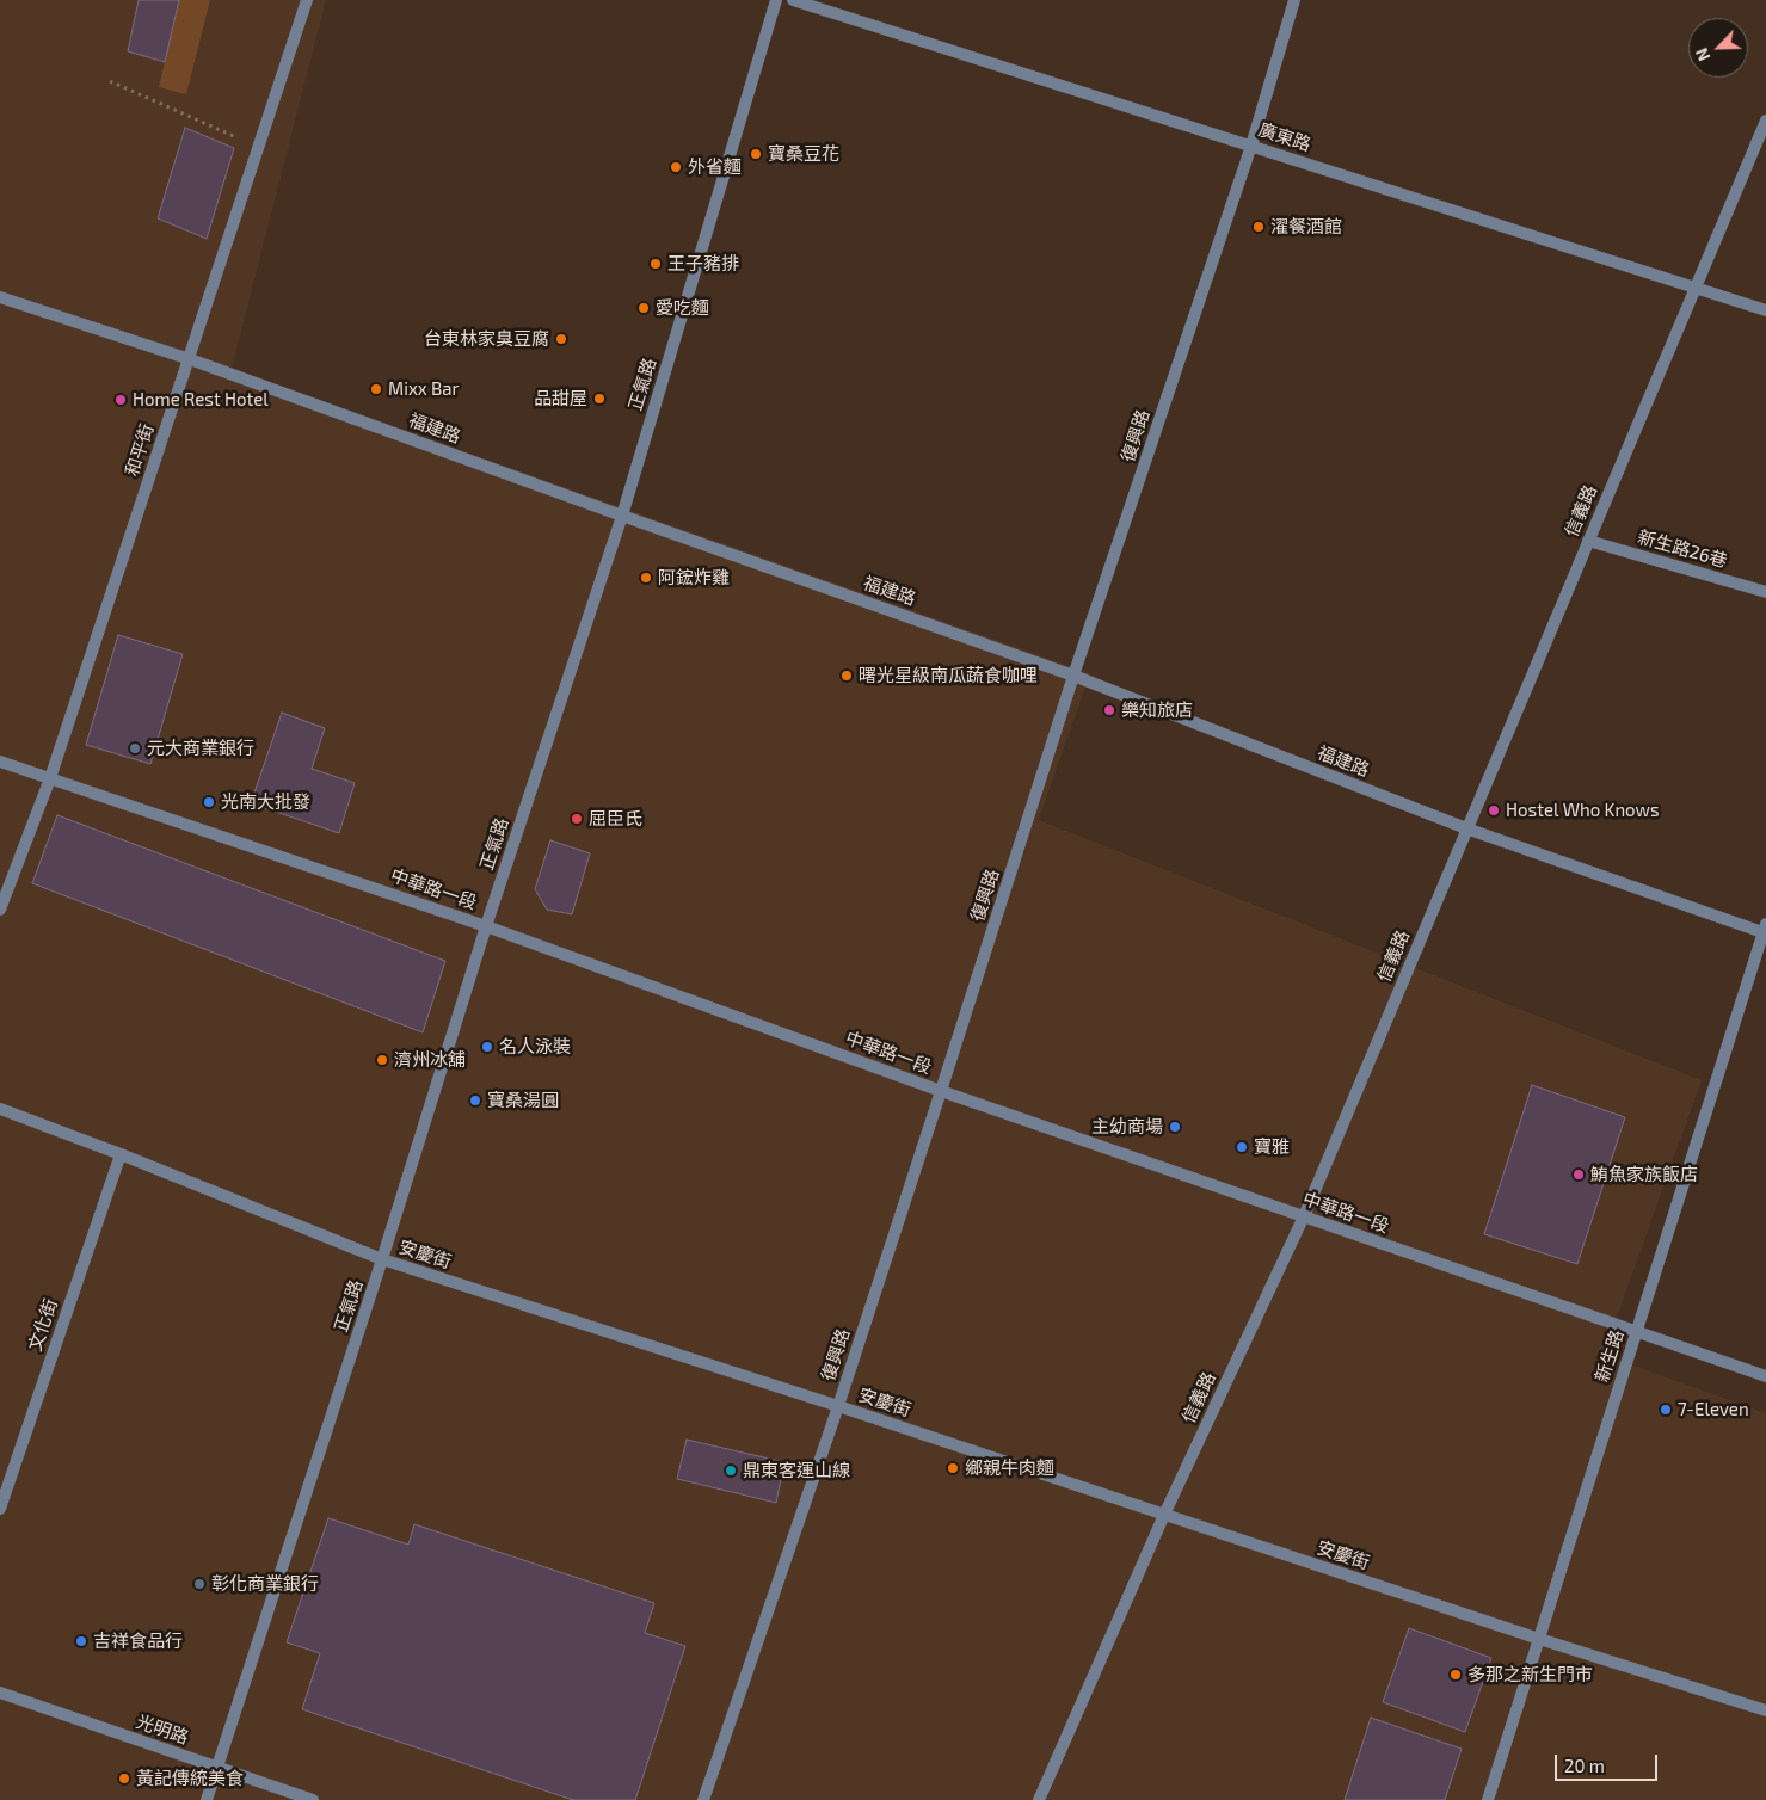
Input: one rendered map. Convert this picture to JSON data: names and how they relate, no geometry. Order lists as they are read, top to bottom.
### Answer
{
  "streets": {
    "street": [
      "廣東路",
      "正氣路",
      "福建路",
      "復興路",
      "和平街",
      "信義路",
      "新生路26巷",
      "中華路一段",
      "安慶街",
      "文化街",
      "新生路",
      "光明路"
    ]
  },
  "crossings": [
    ["廣東路", "復興路"],
    ["廣東路", "信義路"],
    ["正氣路", "福建路"],
    ["正氣路", "中華路一段"],
    ["正氣路", "安慶街"],
    ["正氣路", "光明路"],
    ["福建路", "復興路"],
    ["福建路", "和平街"],
    ["福建路", "信義路"],
    ["福建路", "新生路"],
    ["復興路", "中華路一段"],
    ["復興路", "安慶街"],
    ["和平街", "中華路一段"],
    ["信義路", "新生路26巷"],
    ["信義路", "中華路一段"],
    ["信義路", "安慶街"],
    ["中華路一段", "新生路"],
    ["安慶街", "文化街"],
    ["安慶街", "新生路"]
  ],
  "places": [
    "寶桑豆花",
    "外省麵",
    "濯餐酒館",
    "王子豬排",
    "愛吃麵",
    "台東林家臭豆腐",
    "Mixx Bar",
    "品甜屋",
    "Home Rest Hotel",
    "阿鋐炸雞",
    "曙光星級南瓜蔬食咖哩",
    "樂知旅店",
    "元大商業銀行",
    "光南大批發",
    "Hostel Who Knows",
    "屈臣氏",
    "名人泳裝",
    "濟州冰舖",
    "寶桑湯圓",
    "主幼商場",
    "寶雅",
    "鮪魚家族飯店",
    "7-Eleven",
    "鄉親牛肉麵",
    "鼎東客運山線",
    "彰化商業銀行",
    "吉祥食品行",
    "多那之新生門市",
    "黃記傳統美食"
  ],
  "scale_bar": "20 m",
  "north": "bottom left"
}
